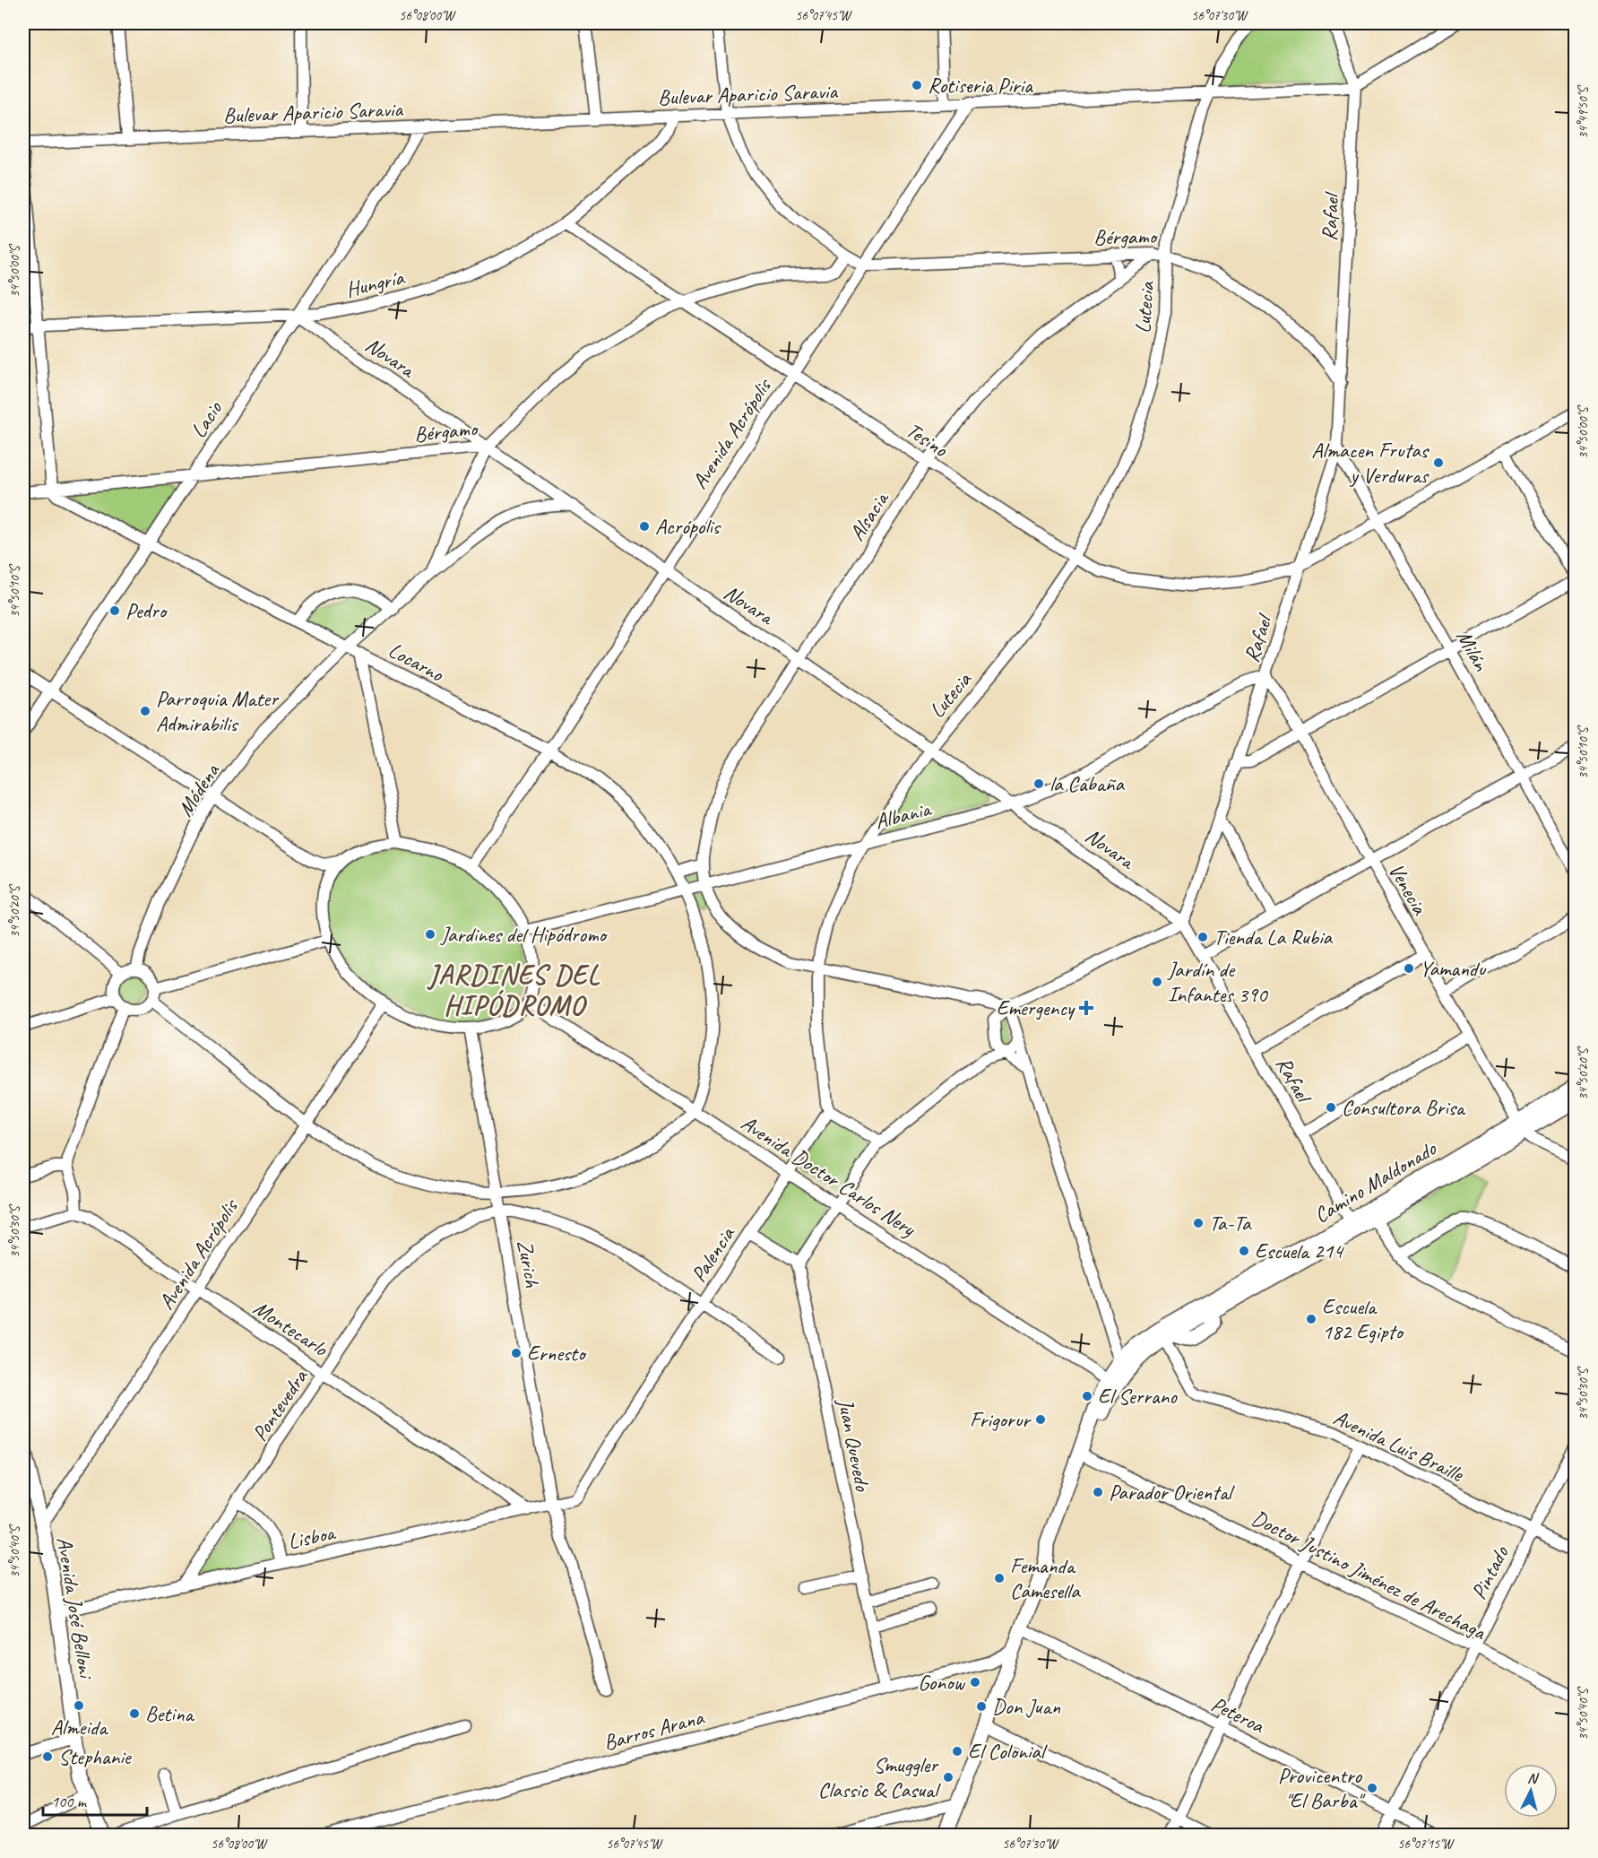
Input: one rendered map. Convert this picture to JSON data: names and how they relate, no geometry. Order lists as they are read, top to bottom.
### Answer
{
  "streets": {
    "main road": ["Camino Maldonado", "Avenida José Belloni"],
    "street": [
      "Bulevar Aparicio Saravia",
      "Rafael",
      "Bérgamo",
      "Hungría",
      "Lutecia",
      "Novara",
      "Lacio",
      "Avenida Acrópolis",
      "Tesino",
      "Alsacia",
      "Milán",
      "Locarno",
      "Módena",
      "Albania",
      "Venecia",
      "Avenida Doctor Carlos Nery",
      "Palencia",
      "Zurich",
      "Montecarlo",
      "Pontevedra",
      "Juan Quevedo",
      "Avenida Luis Braille",
      "Lisboa",
      "Pintado",
      "Doctor Justino Jiménez de Arechaga",
      "Peteroa",
      "Barros Arana"
    ]
  },
  "crossings": [
    ["Bulevar Aparicio Saravia", "Rafael"],
    ["Bulevar Aparicio Saravia", "Hungría"],
    ["Bulevar Aparicio Saravia", "Lacio"],
    ["Bulevar Aparicio Saravia", "Avenida Acrópolis"],
    ["Rafael", "Bérgamo"],
    ["Rafael", "Novara"],
    ["Rafael", "Tesino"],
    ["Rafael", "Milán"],
    ["Rafael", "Albania"],
    ["Rafael", "Venecia"],
    ["Rafael", "Camino Maldonado"],
    ["Bérgamo", "Lutecia"],
    ["Bérgamo", "Novara"],
    ["Bérgamo", "Lacio"],
    ["Bérgamo", "Avenida Acrópolis"],
    ["Bérgamo", "Tesino"],
    ["Bérgamo", "Alsacia"],
    ["Bérgamo", "Locarno"],
    ["Bérgamo", "Módena"],
    ["Hungría", "Novara"],
    ["Hungría", "Lacio"],
    ["Hungría", "Tesino"],
    ["Lutecia", "Novara"],
    ["Lutecia", "Tesino"],
    ["Lutecia", "Alsacia"],
    ["Lutecia", "Albania"],
    ["Lutecia", "Palencia"],
    ["Novara", "Lacio"],
    ["Novara", "Avenida Acrópolis"],
    ["Novara", "Alsacia"],
    ["Novara", "Módena"],
    ["Novara", "Albania"],
    ["Lacio", "Locarno"],
    ["Avenida Acrópolis", "Tesino"],
    ["Avenida Acrópolis", "Locarno"],
    ["Avenida Acrópolis", "Montecarlo"],
    ["Avenida Acrópolis", "Avenida José Belloni"],
    ["Tesino", "Alsacia"],
    ["Tesino", "Milán"],
    ["Alsacia", "Albania"],
    ["Locarno", "Módena"],
    ["Locarno", "Albania"],
    ["Albania", "Venecia"],
    ["Venecia", "Camino Maldonado"],
    ["Avenida Doctor Carlos Nery", "Camino Maldonado"],
    ["Avenida Doctor Carlos Nery", "Palencia"],
    ["Camino Maldonado", "Avenida Luis Braille"],
    ["Camino Maldonado", "Doctor Justino Jiménez de Arechaga"],
    ["Camino Maldonado", "Peteroa"],
    ["Camino Maldonado", "Barros Arana"],
    ["Palencia", "Lisboa"],
    ["Zurich", "Pontevedra"],
    ["Zurich", "Lisboa"],
    ["Montecarlo", "Pontevedra"],
    ["Montecarlo", "Lisboa"],
    ["Pontevedra", "Lisboa"],
    ["Juan Quevedo", "Barros Arana"],
    ["Avenida Luis Braille", "Pintado"],
    ["Lisboa", "Avenida José Belloni"],
    ["Pintado", "Doctor Justino Jiménez de Arechaga"],
    ["Pintado", "Peteroa"]
  ],
  "districts": ["JARDINES DEL HIPÓDROMO"],
  "places": {
    "other": [
      "Rotiseria Piria",
      "Almacen Frutas y Verduras",
      "Acrópolis",
      "Pedro",
      "Parroquia Mater Admirabilis",
      "la Cabaña",
      "Jardines del Hipódromo",
      "Tienda La Rubia",
      "Yamandu",
      "Jardín de Infantes 390",
      "Consultora Brisa",
      "Ta-Ta",
      "Escuela 214",
      "Escuela 182 Egipto",
      "Ernesto",
      "El Serrano",
      "Frigorur",
      "Parador Oriental",
      "Femanda Camesella",
      "Gonow",
      "Almeida",
      "Don Juan",
      "Betina",
      "El Colonial",
      "Stephanie",
      "Smuggler Classic & Casual",
      "Provicentro \"El Barba\""
    ],
    "health": ["Emergency"]
  },
  "scale_bar": "100 m",
  "north": "top",
  "coordinates": [
    "56°08'00\"W",
    "56°07'45\"W",
    "56°07'30\"W",
    "34°49'50\"S",
    "34°50'00\"S",
    "34°50'10\"S",
    "34°50'20\"S",
    "34°50'30\"S",
    "34°50'40\"S",
    "56°07'15\"W"
  ]
}
